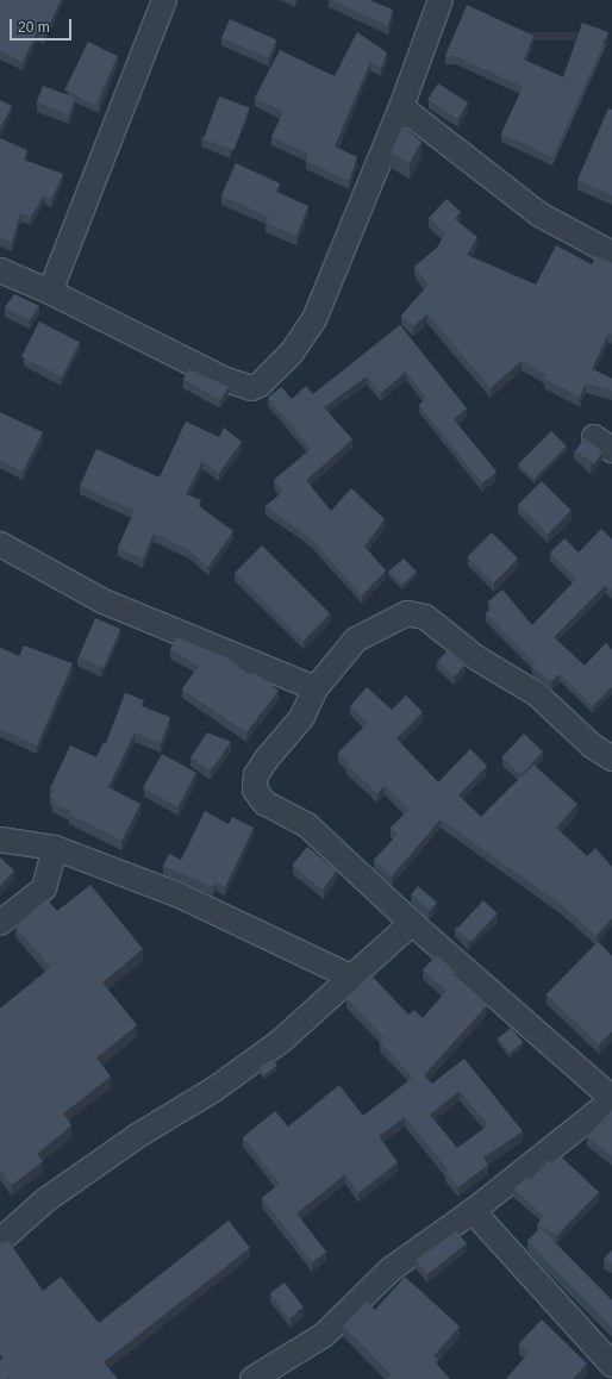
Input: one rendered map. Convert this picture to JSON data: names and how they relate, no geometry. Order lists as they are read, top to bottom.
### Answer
{
  "scale_bar": "20 m"
}
